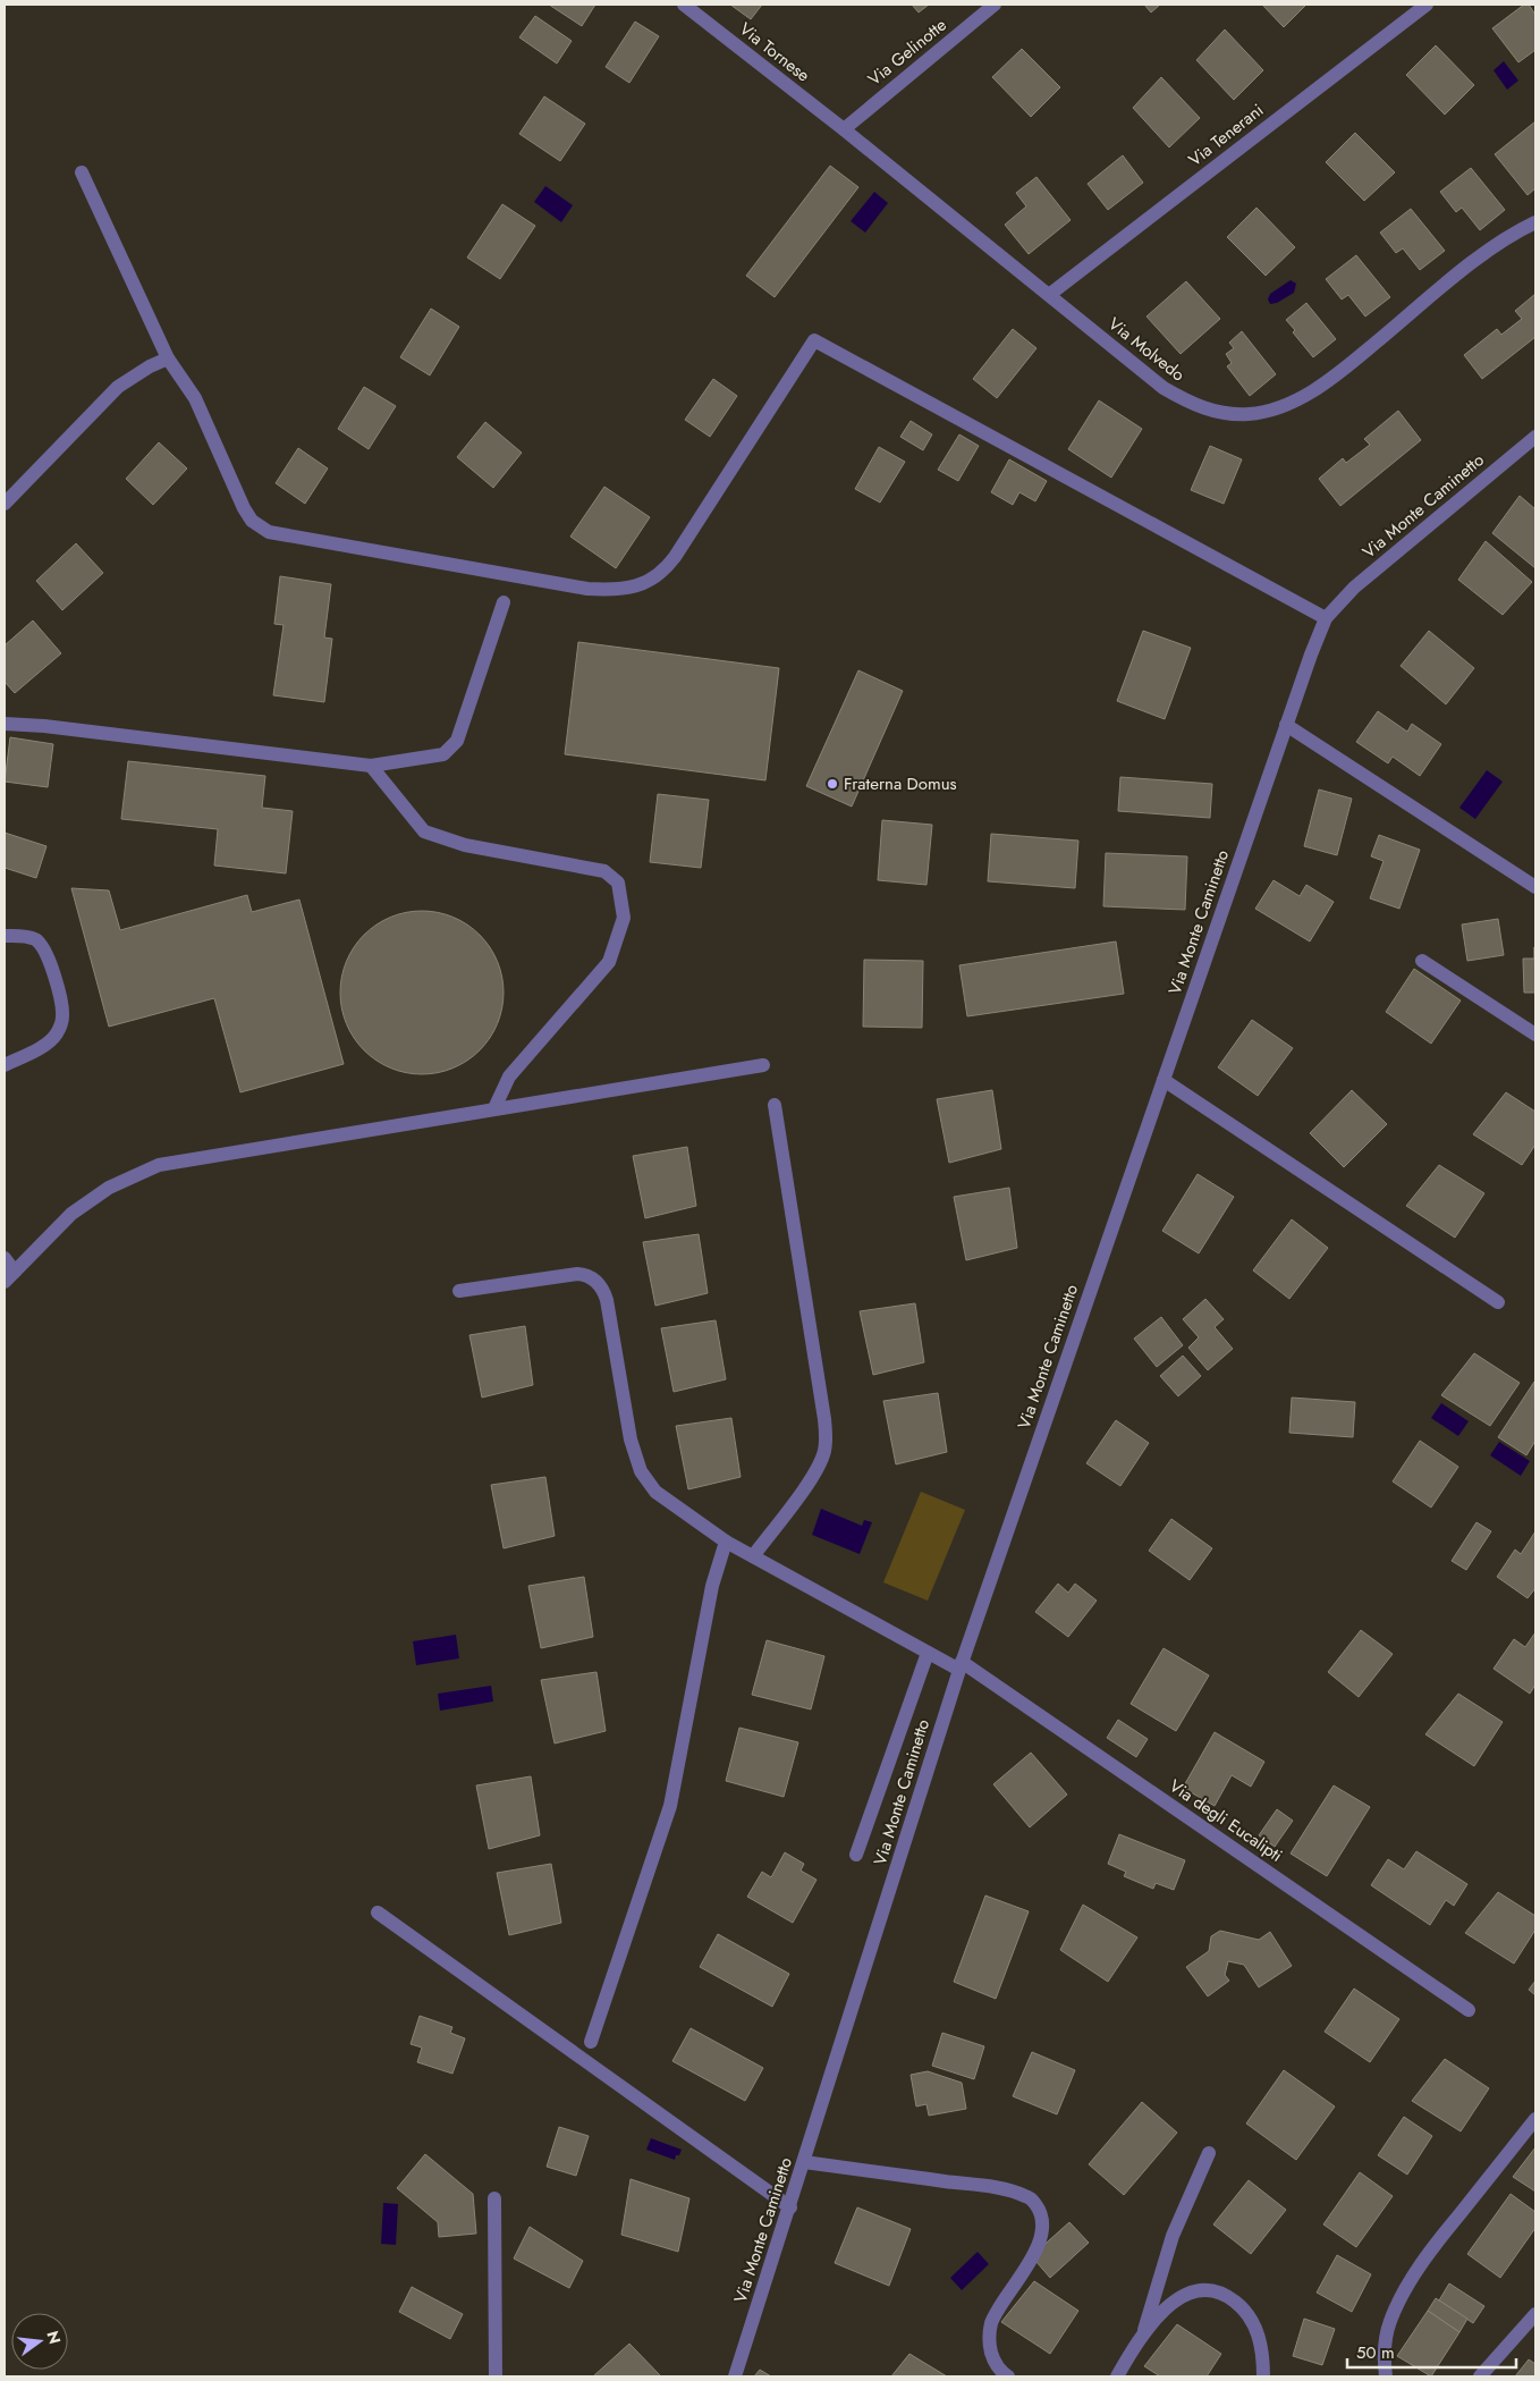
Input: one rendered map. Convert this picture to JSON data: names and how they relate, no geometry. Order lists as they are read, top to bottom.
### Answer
{
  "streets": {
    "street": [
      "Via Tornese",
      "Via Gelinotte",
      "Via Tenerani",
      "Via Molvedo",
      "Via Monte Caminetto",
      "Via degli Eucalipti"
    ]
  },
  "crossings": [
    ["Via Tornese", "Via Gelinotte"],
    ["Via Tornese", "Via Molvedo"],
    ["Via Gelinotte", "Via Molvedo"],
    ["Via Tenerani", "Via Molvedo"],
    ["Via Monte Caminetto", "Via degli Eucalipti"]
  ],
  "places": ["Fraterna Domus"],
  "scale_bar": "50 m",
  "north": "right"
}
